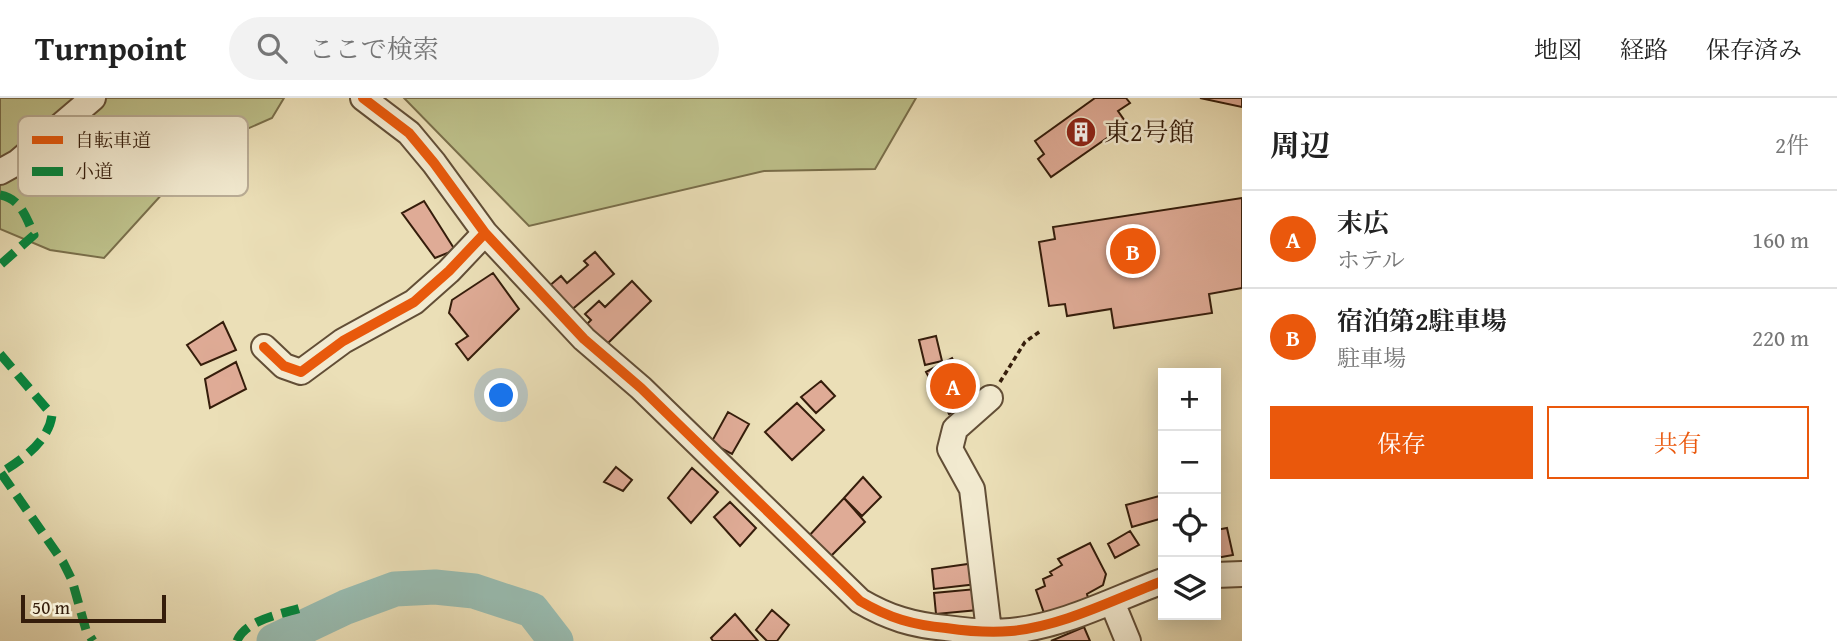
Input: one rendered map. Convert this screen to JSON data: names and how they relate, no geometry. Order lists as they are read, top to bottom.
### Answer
{
  "places": {
    "building": ["東2号館"]
  },
  "legend": ["自転車道", "小道"],
  "scale_bar": "50 m",
  "page": {
    "header": "Turnpoint",
    "search": "ここで検索",
    "nav": ["地図", "経路", "保存済み"],
    "heading": ["周辺", "2件"],
    "list": [
      {
        "mark": "A",
        "name": "末広",
        "note": "ホテル",
        "value": "160 m"
      },
      {
        "mark": "B",
        "name": "宿泊第2駐車場",
        "note": "駐車場",
        "value": "220 m"
      }
    ],
    "pins": ["B", "A"],
    "map_buttons": ["+", "−"],
    "buttons": ["保存", "共有"],
    "scale": "50 m"
  }
}
